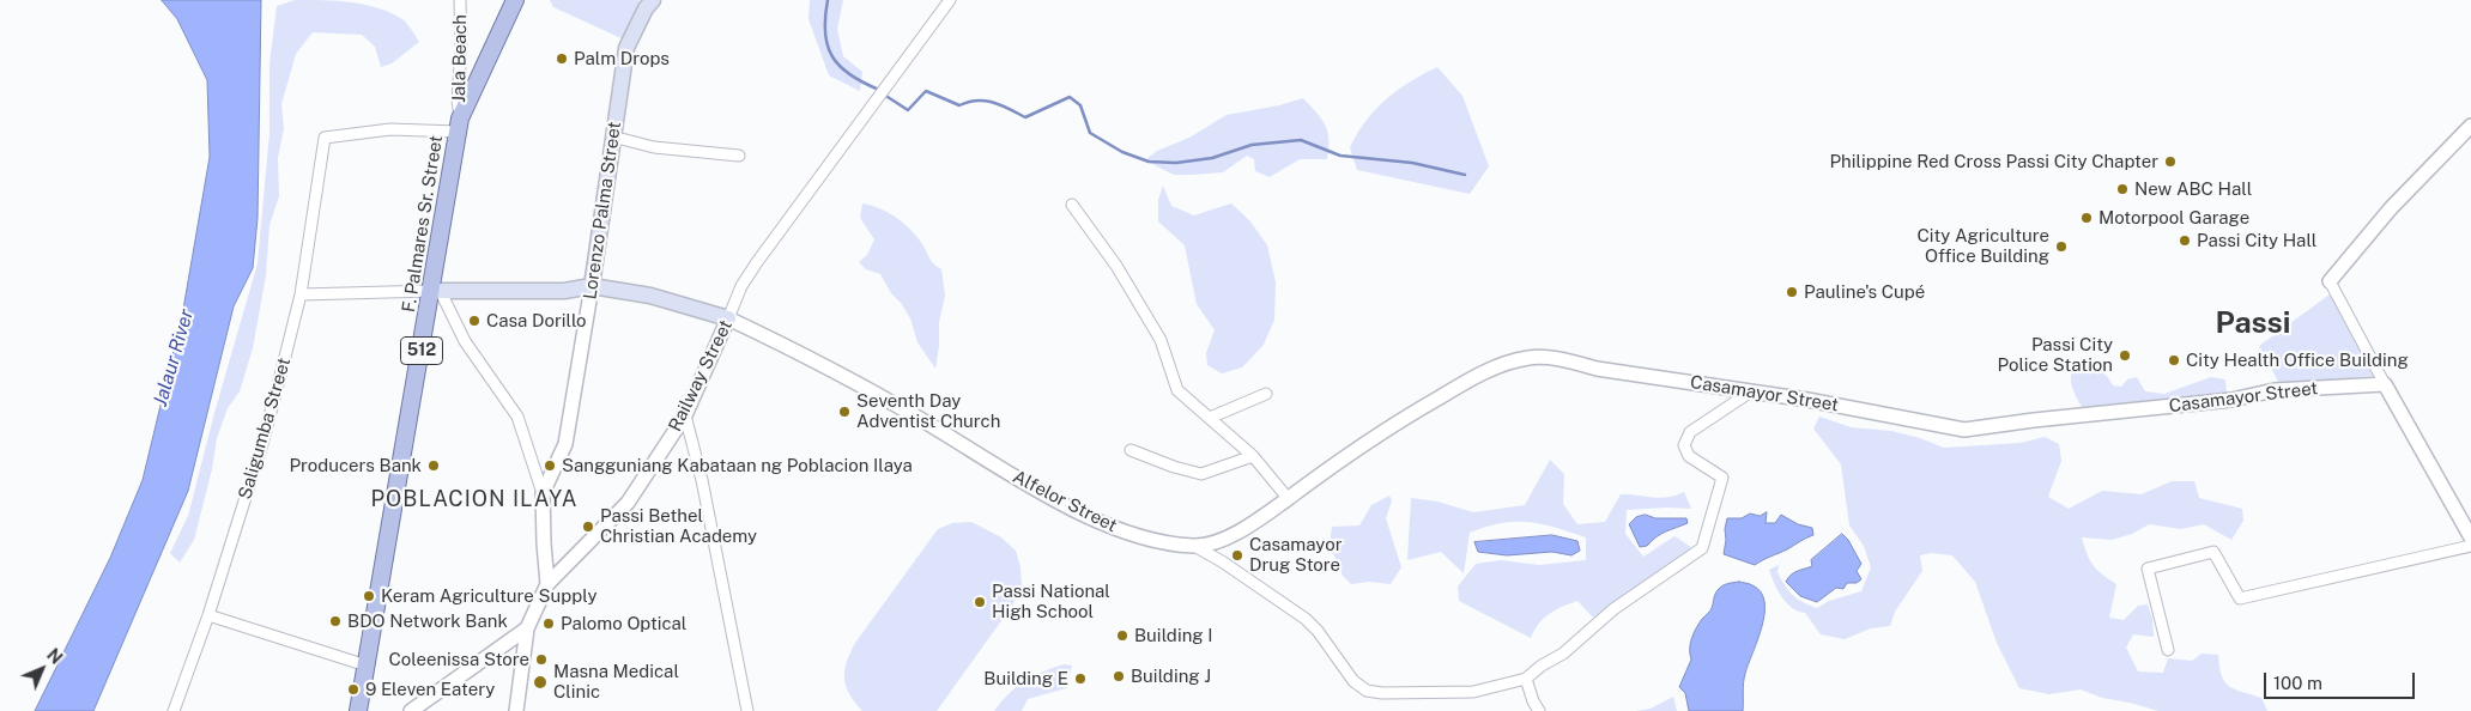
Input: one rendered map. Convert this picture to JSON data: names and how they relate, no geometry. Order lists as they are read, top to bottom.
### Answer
{
  "streets": {
    "main road": ["Lorenzo Palma Street", "F. Palmares Sr. Street", "512"],
    "street": [
      "Jala Beach",
      "Railway Street",
      "Casamayor Street",
      "Saligumba Street",
      "Alfelor Street"
    ]
  },
  "crossings": [
    ["Jala Beach", "F. Palmares Sr. Street"],
    ["Jala Beach", "Saligumba Street"],
    ["F. Palmares Sr. Street", "Saligumba Street"],
    ["Railway Street", "Alfelor Street"],
    ["Casamayor Street", "Alfelor Street"]
  ],
  "districts": ["Passi", "POBLACION ILAYA"],
  "water": ["Jalaur River"],
  "places": [
    "Palm Drops",
    "Philippine Red Cross Passi City Chapter",
    "New ABC Hall",
    "Motorpool Garage",
    "Passi City Hall",
    "City Agriculture Office Building",
    "Pauline's Cupé",
    "Casa Dorillo",
    "Passi City Police Station",
    "City Health Office Building",
    "Seventh Day Adventist Church",
    "Producers Bank",
    "Sangguniang Kabataan ng Poblacion Ilaya",
    "Passi Bethel Christian Academy",
    "Casamayor Drug Store",
    "Keram Agriculture Supply",
    "Passi National High School",
    "BDO Network Bank",
    "Palomo Optical",
    "Building I",
    "Coleenissa Store",
    "Building J",
    "Building E",
    "Masna Medical Clinic",
    "9 Eleven Eatery"
  ],
  "scale_bar": "100 m",
  "north": "top right"
}
